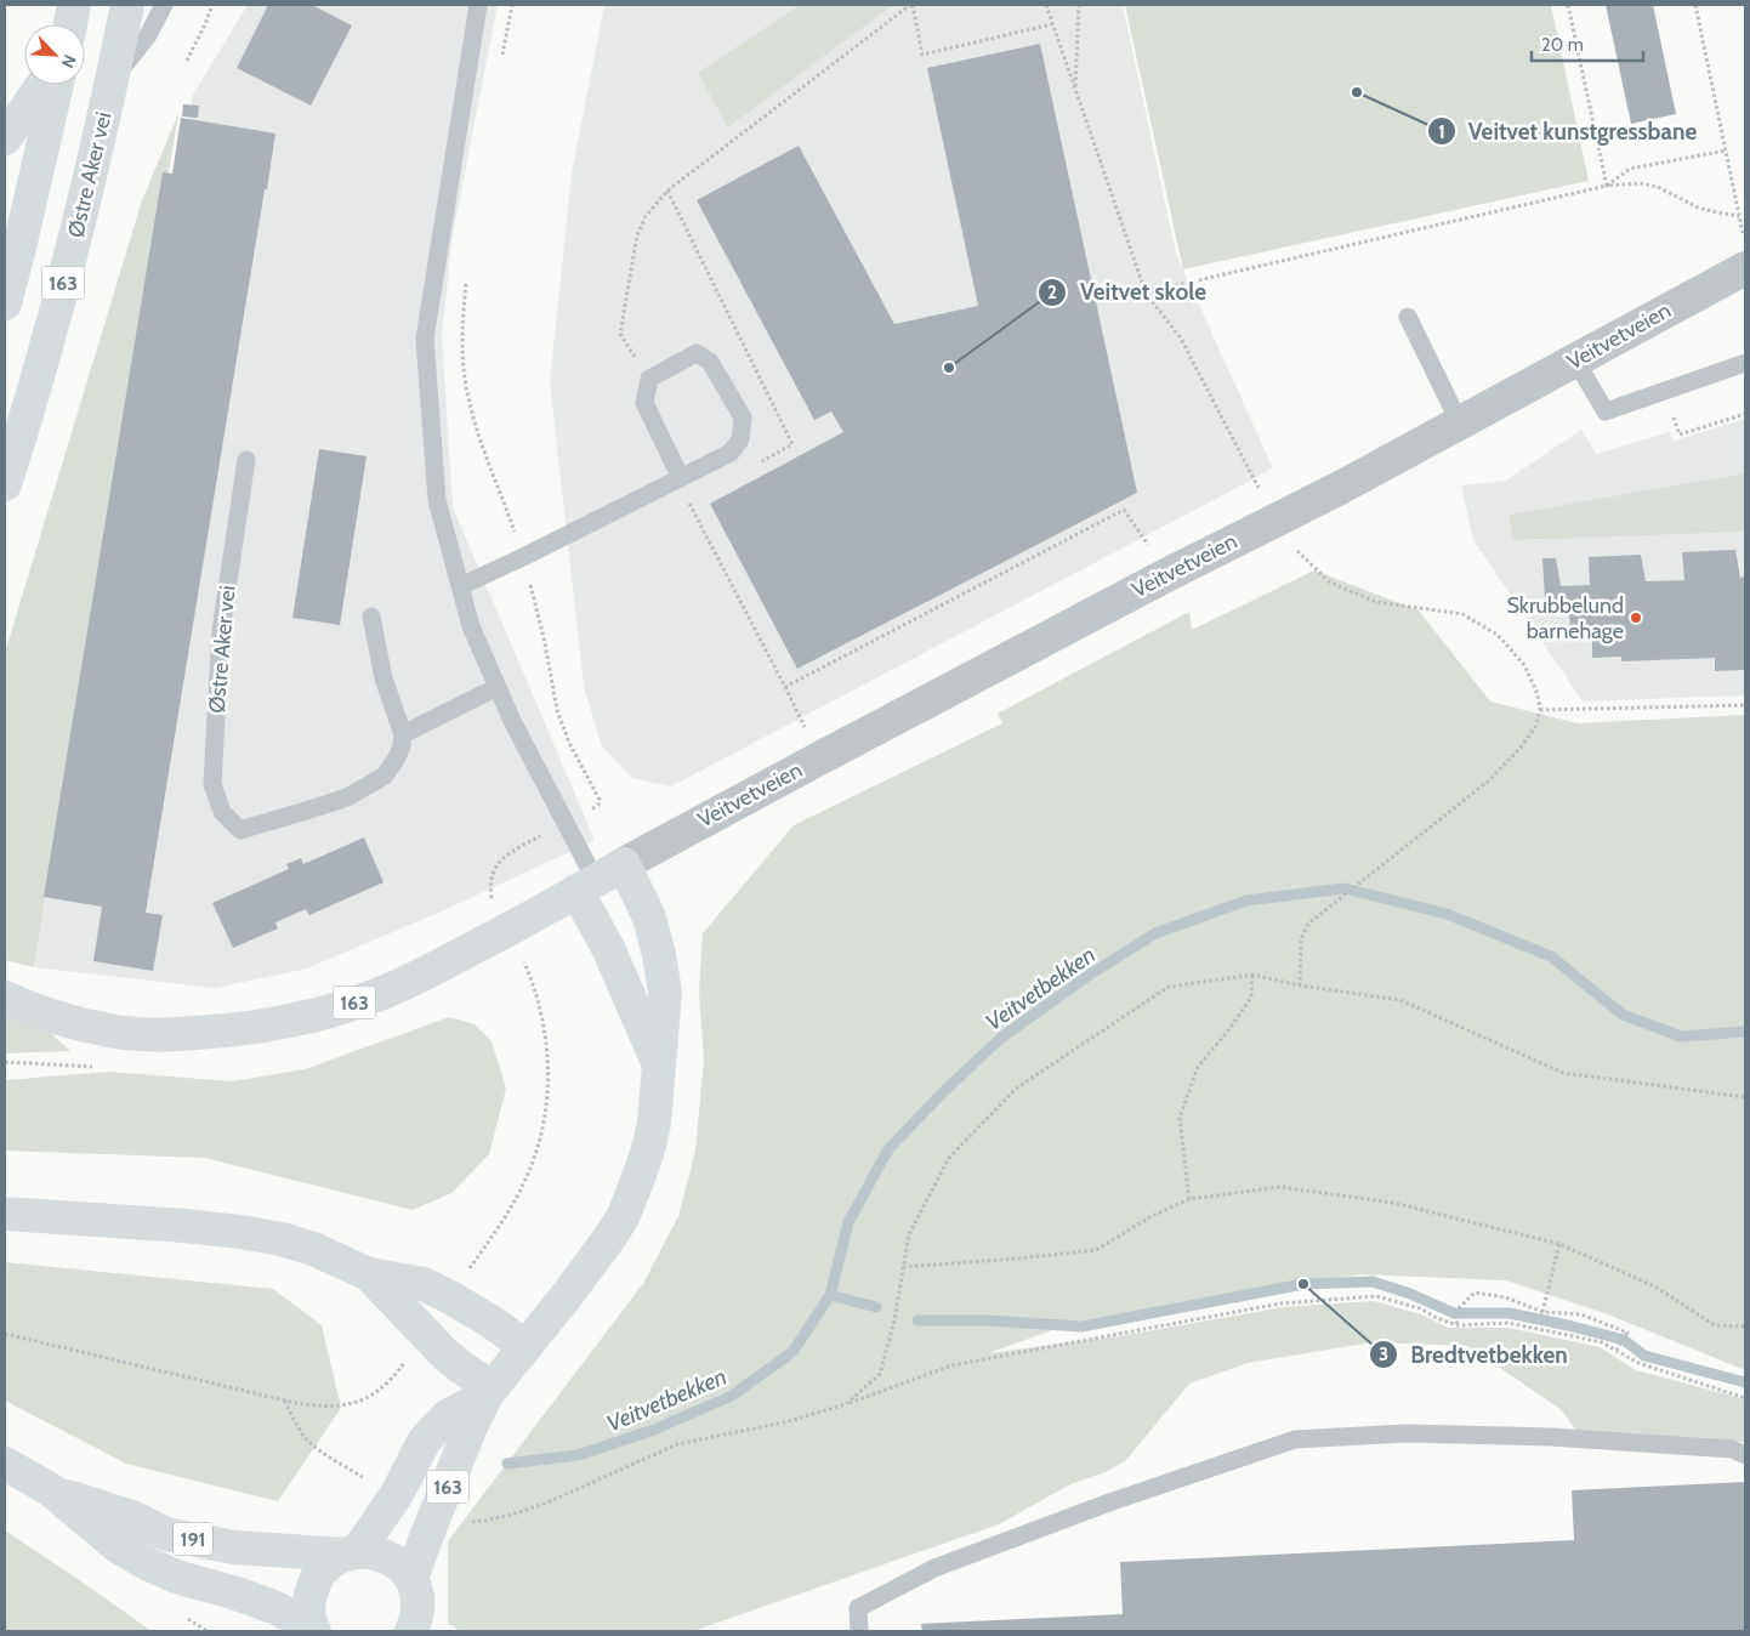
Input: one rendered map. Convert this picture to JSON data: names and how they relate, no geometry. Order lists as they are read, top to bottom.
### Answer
{
  "streets": {
    "highway": ["Østre Aker vei", "163", "191"],
    "street": ["Veitvetveien"]
  },
  "crossings": [
    ["163", "Veitvetveien"],
    ["163", "191"]
  ],
  "water": ["Veitvetbekken"],
  "places": [
    "Veitvet kunstgressbane",
    "Veitvet skole",
    "Skrubbelund barnehage",
    "Bredtvetbekken"
  ],
  "scale_bar": "20 m",
  "north": "bottom right"
}
